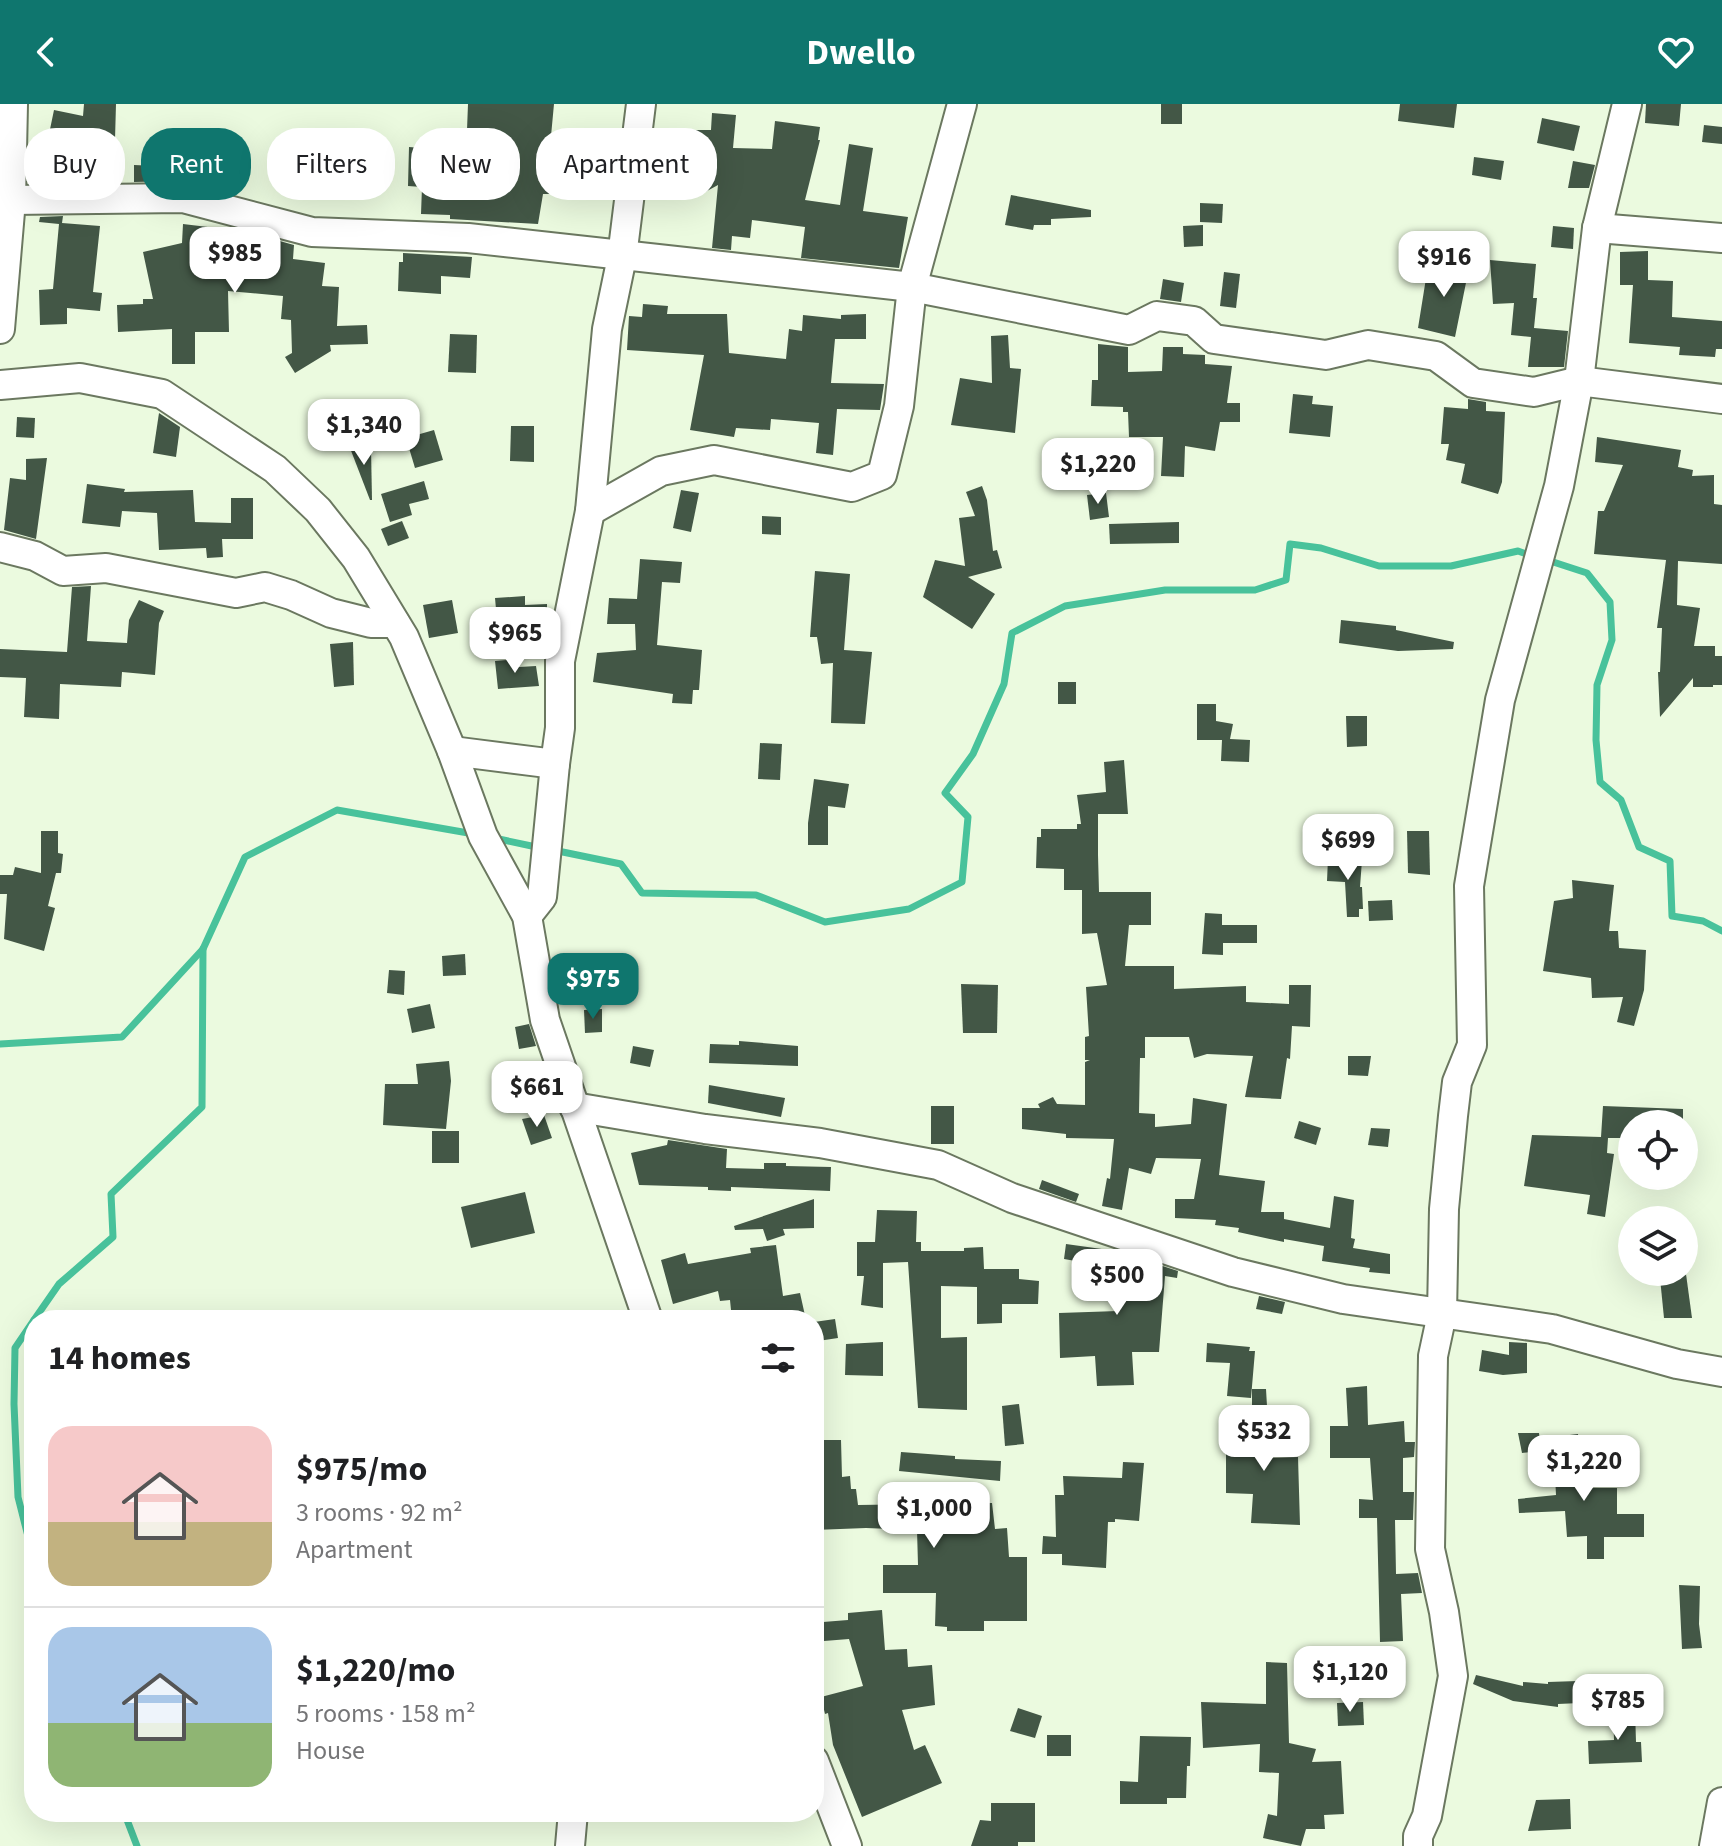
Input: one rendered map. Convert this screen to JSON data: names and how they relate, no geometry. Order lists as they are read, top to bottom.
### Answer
{
  "page": {
    "header": "Dwello",
    "chip": [
      "Buy",
      "Rent",
      "Filters",
      "New",
      "Apartment"
    ],
    "price": [
      "$985",
      "$916",
      "$1,340",
      "$1,220",
      "$965",
      "$699",
      "$975",
      "$661",
      "$500",
      "$532",
      "$1,220",
      "$1,000",
      "$1,120",
      "$785"
    ],
    "heading": "14 homes",
    "list": [
      {
        "name": "$975/mo",
        "note": "3 rooms · 92 m² · Apartment"
      },
      {
        "name": "$1,220/mo",
        "note": "5 rooms · 158 m² · House"
      }
    ]
  }
}
